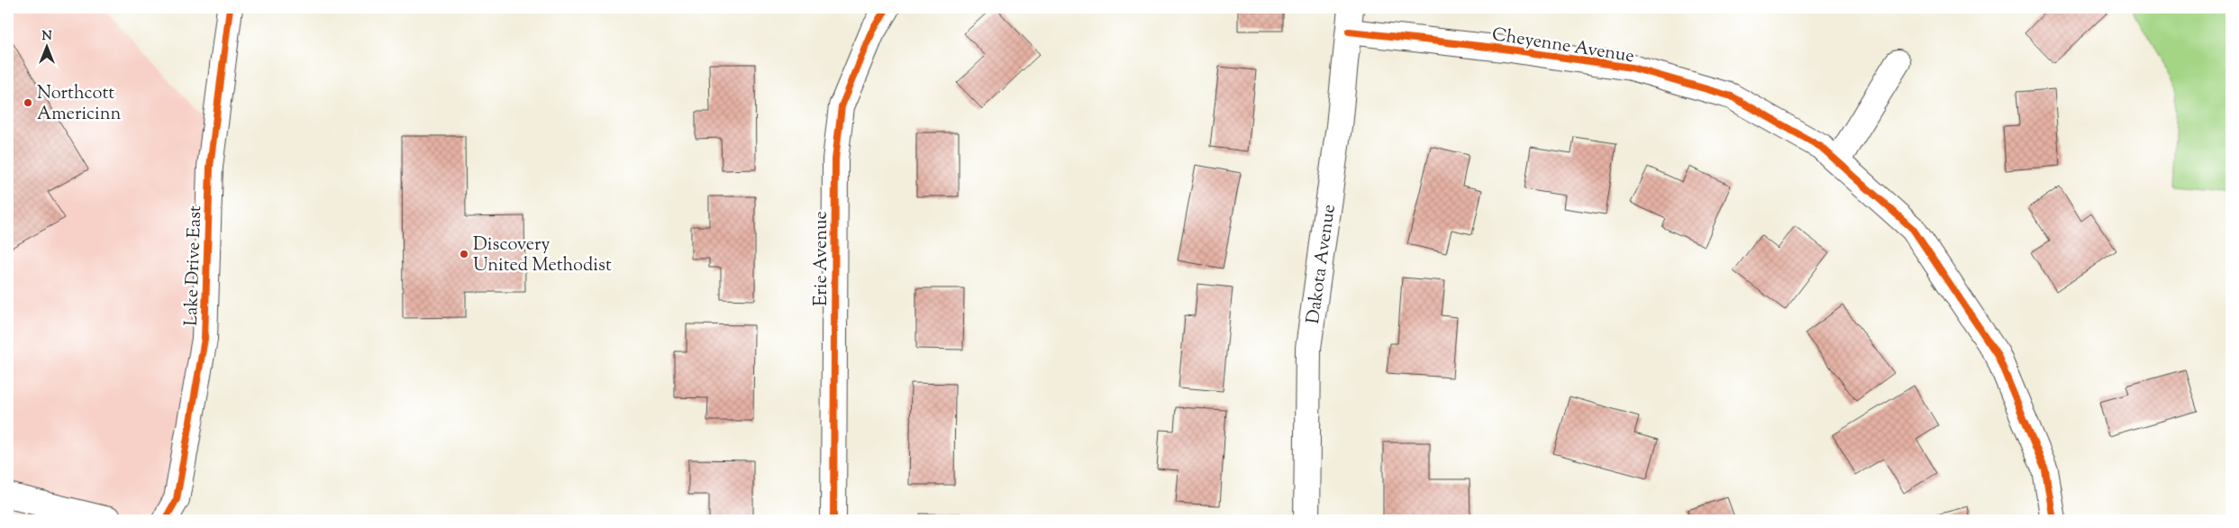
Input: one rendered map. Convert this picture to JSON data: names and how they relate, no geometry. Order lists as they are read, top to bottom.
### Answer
{
  "streets": {
    "street": [
      "Cheyenne Avenue",
      "Erie Avenue",
      "Dakota Avenue",
      "Lake Drive East"
    ]
  },
  "crossings": [
    ["Cheyenne Avenue", "Dakota Avenue"]
  ],
  "places": ["Northcott Americinn", "Discovery United Methodist"],
  "north": "top"
}
